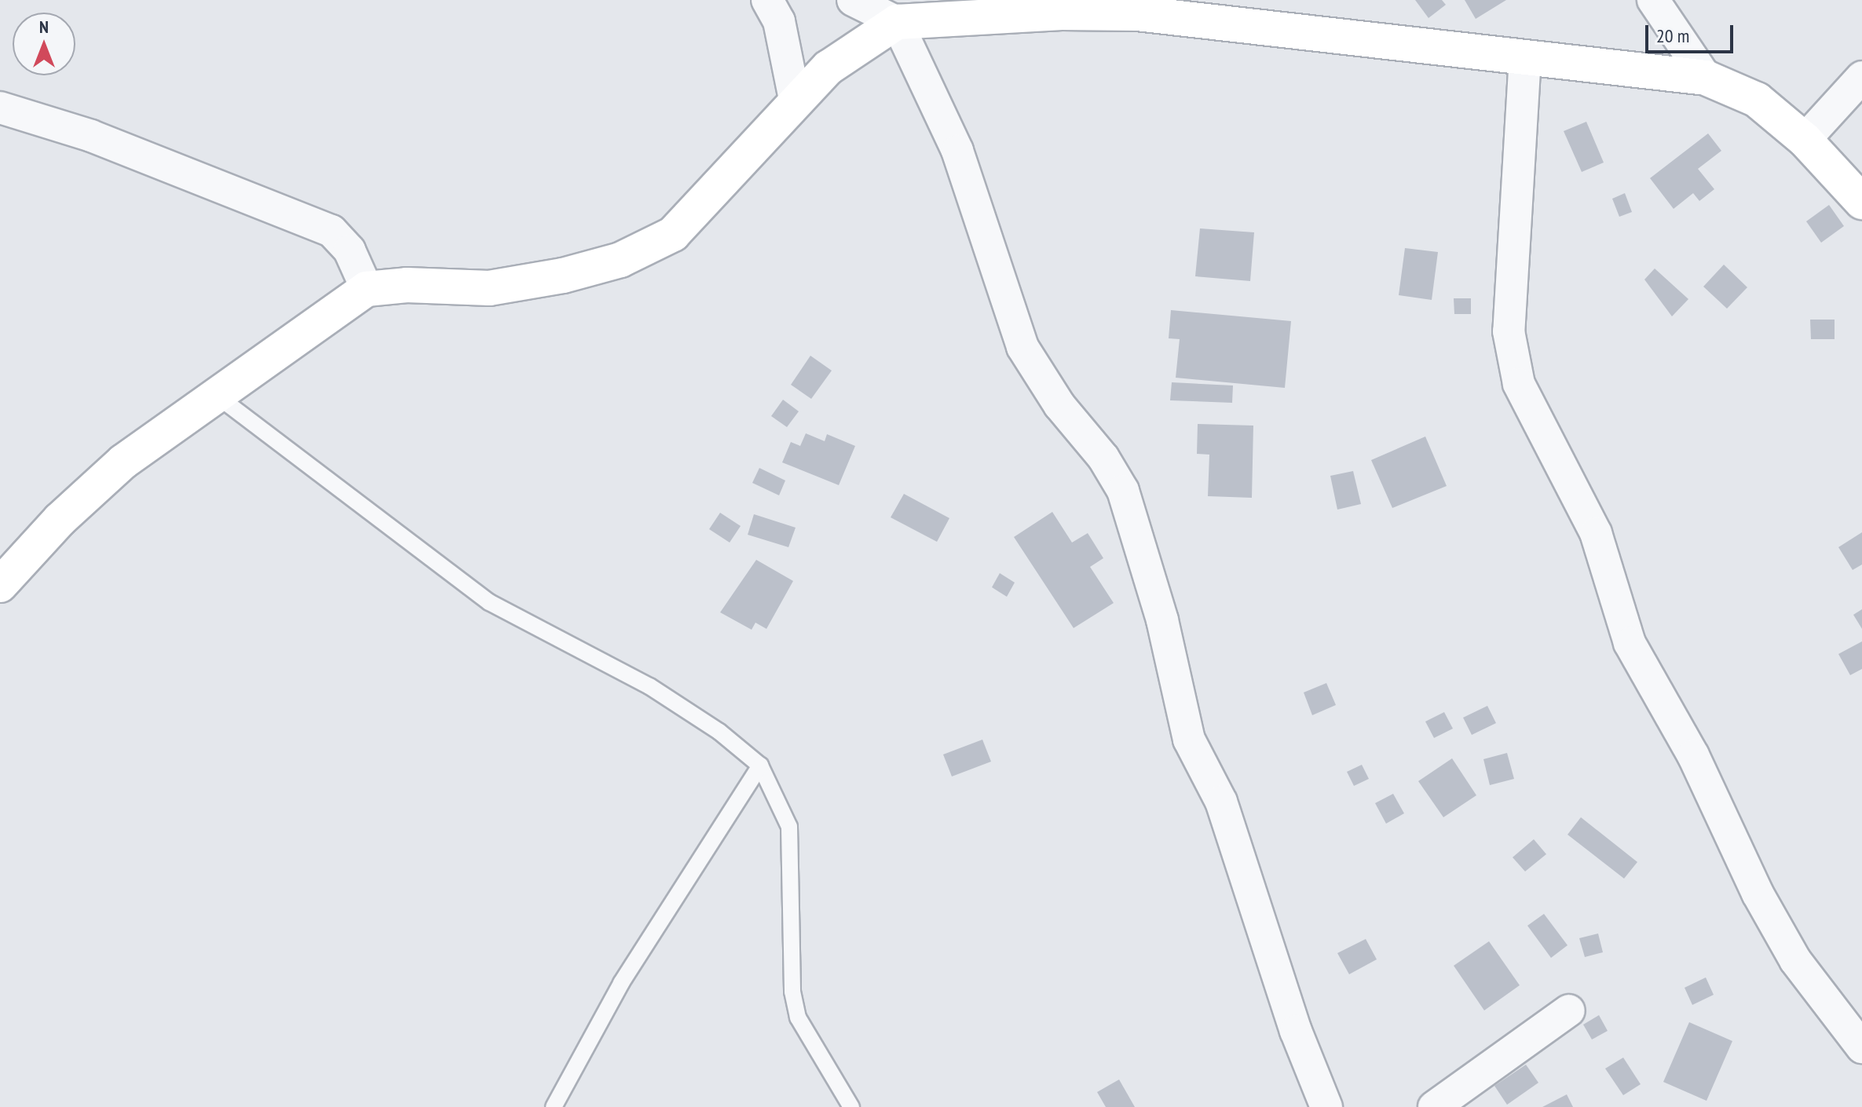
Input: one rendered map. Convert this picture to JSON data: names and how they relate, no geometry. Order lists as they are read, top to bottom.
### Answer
{
  "scale_bar": "20 m",
  "north": "top"
}
